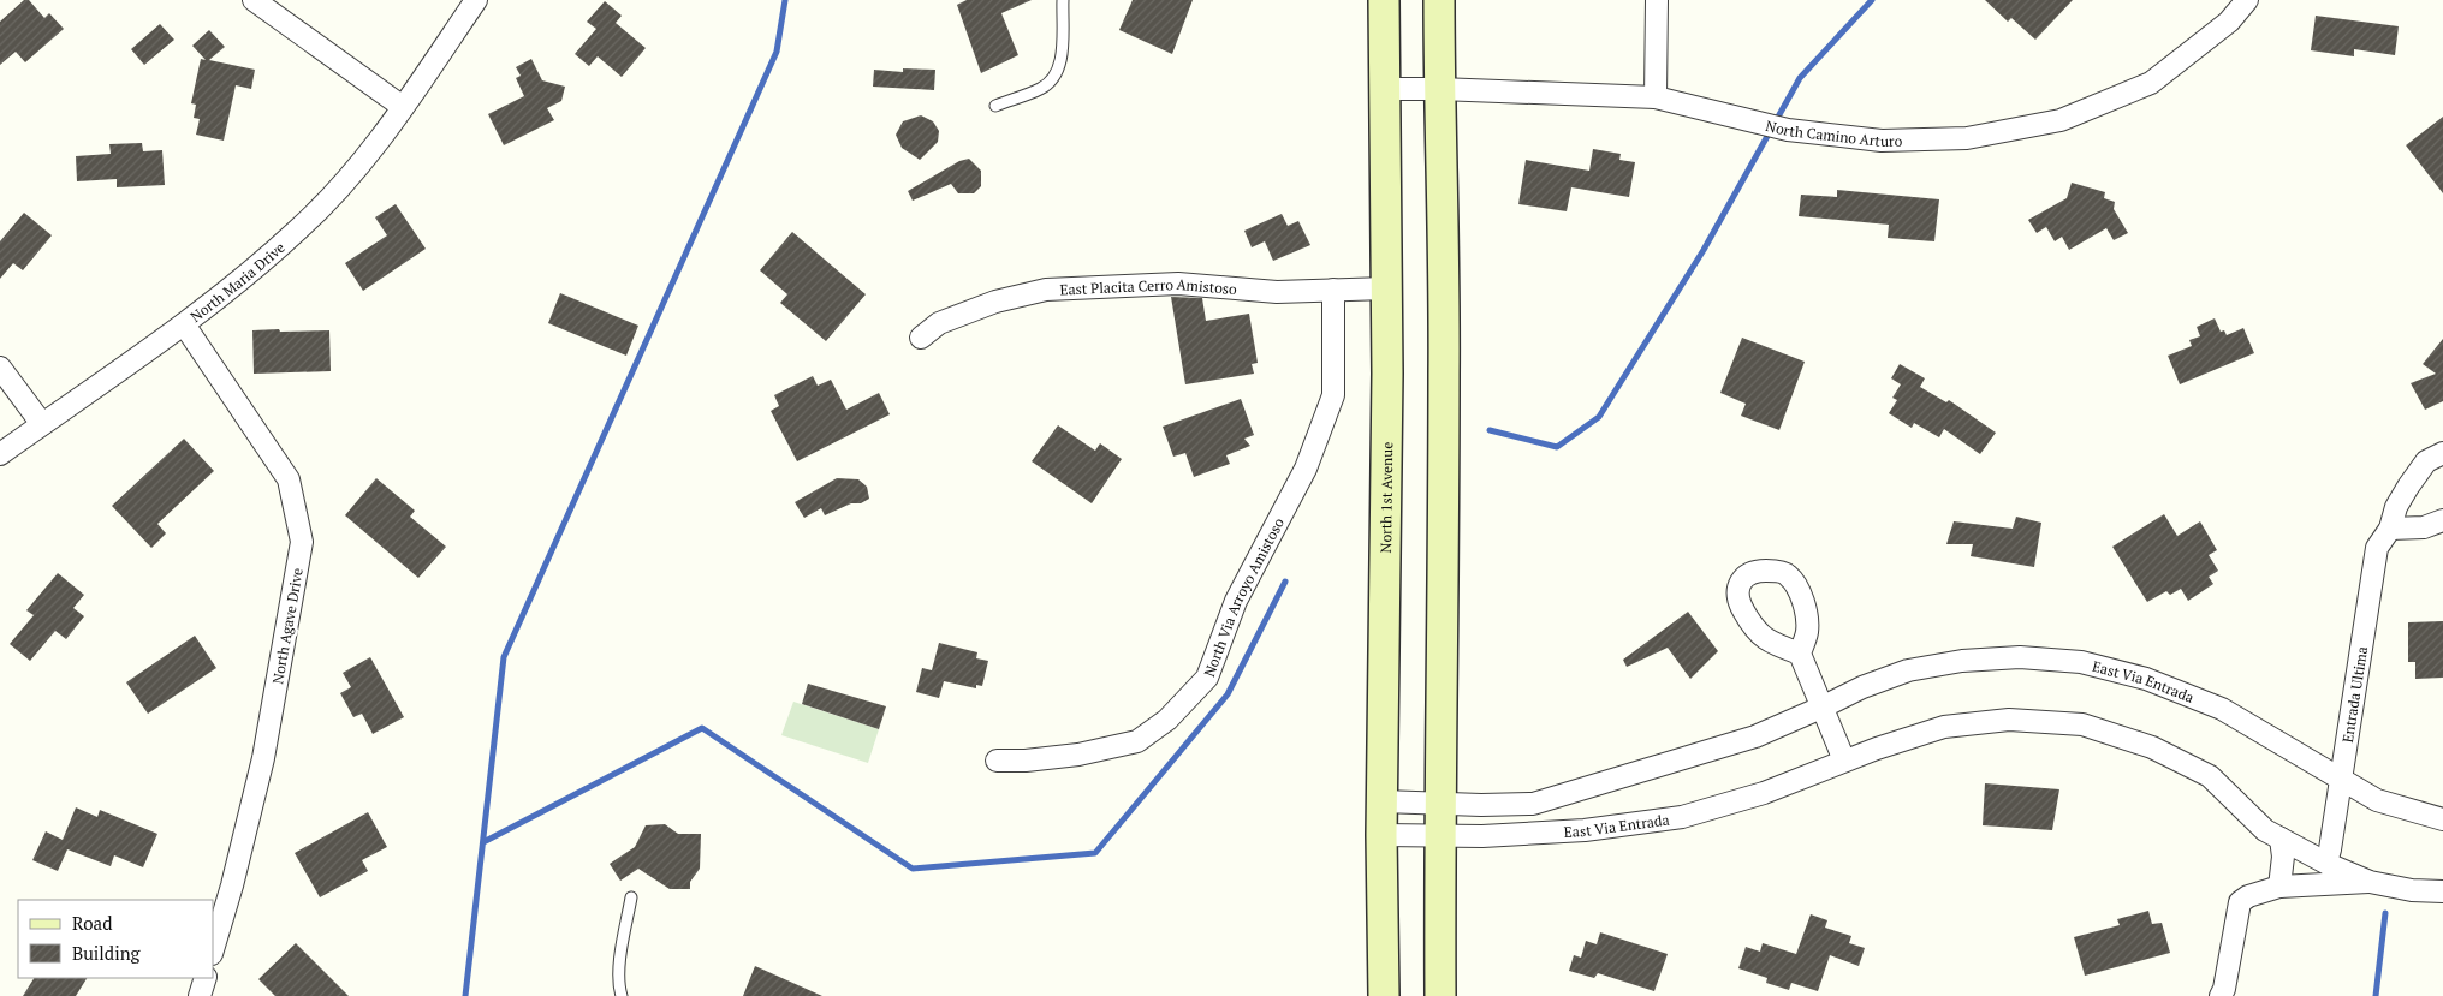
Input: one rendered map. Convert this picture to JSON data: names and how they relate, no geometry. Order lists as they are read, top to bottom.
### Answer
{
  "streets": {
    "main road": ["North 1st Avenue"],
    "street": [
      "North Camino Arturo",
      "North Maria Drive",
      "East Placita Cerro Amistoso",
      "North Via Arroyo Amistoso",
      "North Agave Drive",
      "East Via Entrada",
      "Entrada Ultima"
    ]
  },
  "crossings": [
    ["North Camino Arturo", "North 1st Avenue"],
    ["North Maria Drive", "North Agave Drive"],
    ["East Placita Cerro Amistoso", "North 1st Avenue"],
    ["East Placita Cerro Amistoso", "North Via Arroyo Amistoso"],
    ["North 1st Avenue", "East Via Entrada"],
    ["East Via Entrada", "Entrada Ultima"]
  ],
  "legend": ["Road", "Building"]
}
